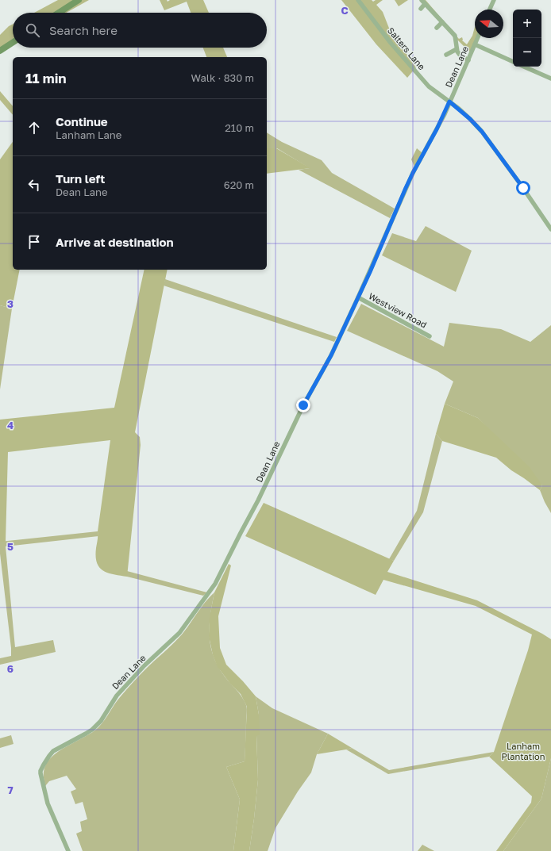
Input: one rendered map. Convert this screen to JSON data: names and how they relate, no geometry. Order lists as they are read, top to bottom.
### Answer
{
  "streets": {
    "street": ["Salters Lane", "Dean Lane", "Westview Road"]
  },
  "crossings": [
    ["Salters Lane", "Dean Lane"],
    ["Dean Lane", "Westview Road"]
  ],
  "parks": ["Lanham Plantation"],
  "north": "left",
  "page": {
    "map_buttons": ["+", "−"],
    "search": "Search here",
    "heading": ["11 min", "Walk · 830 m"],
    "list": [
      ["Continue", "Lanham Lane", "210 m"],
      ["Turn left", "Dean Lane", "620 m"],
      "Arrive at destination"
    ]
  },
  "grid": {
    "columns": ["C"],
    "rows": [
      "3",
      "4",
      "5",
      "6",
      "7"
    ]
  }
}
